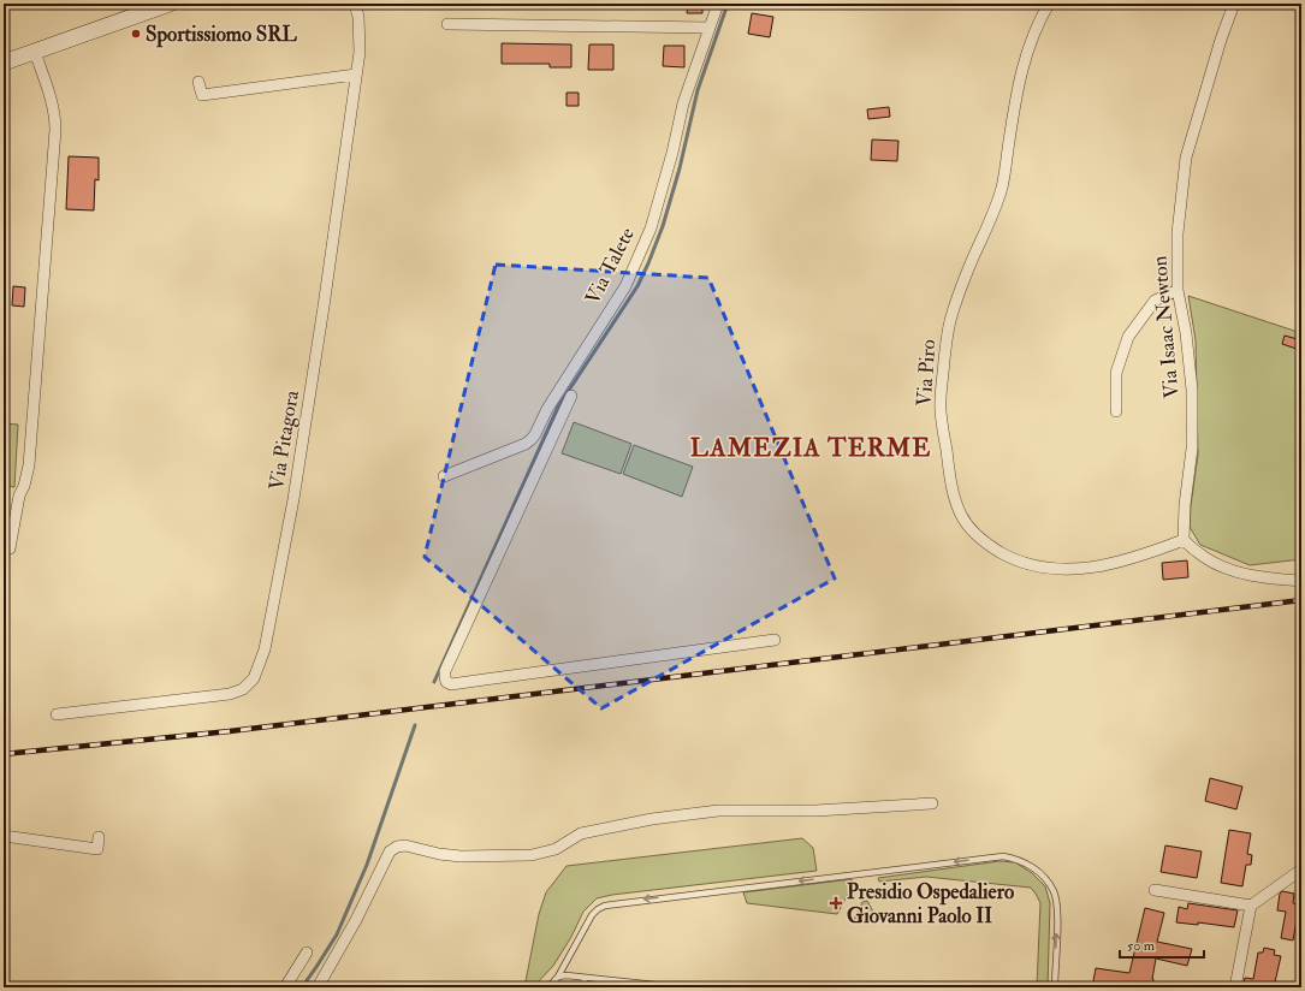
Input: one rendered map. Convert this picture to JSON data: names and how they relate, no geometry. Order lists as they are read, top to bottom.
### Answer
{
  "streets": {
    "street": [
      "Via Talete",
      "Via Isaac Newton",
      "Via Piro",
      "Via Pitagora"
    ]
  },
  "crossings": [
    ["Via Isaac Newton", "Via Piro"]
  ],
  "districts": ["LAMEZIA TERME"],
  "places": {
    "other": ["Sportissiomo SRL"],
    "health": ["Presidio Ospedaliero Giovanni Paolo II"]
  },
  "scale_bar": "50 m"
}
